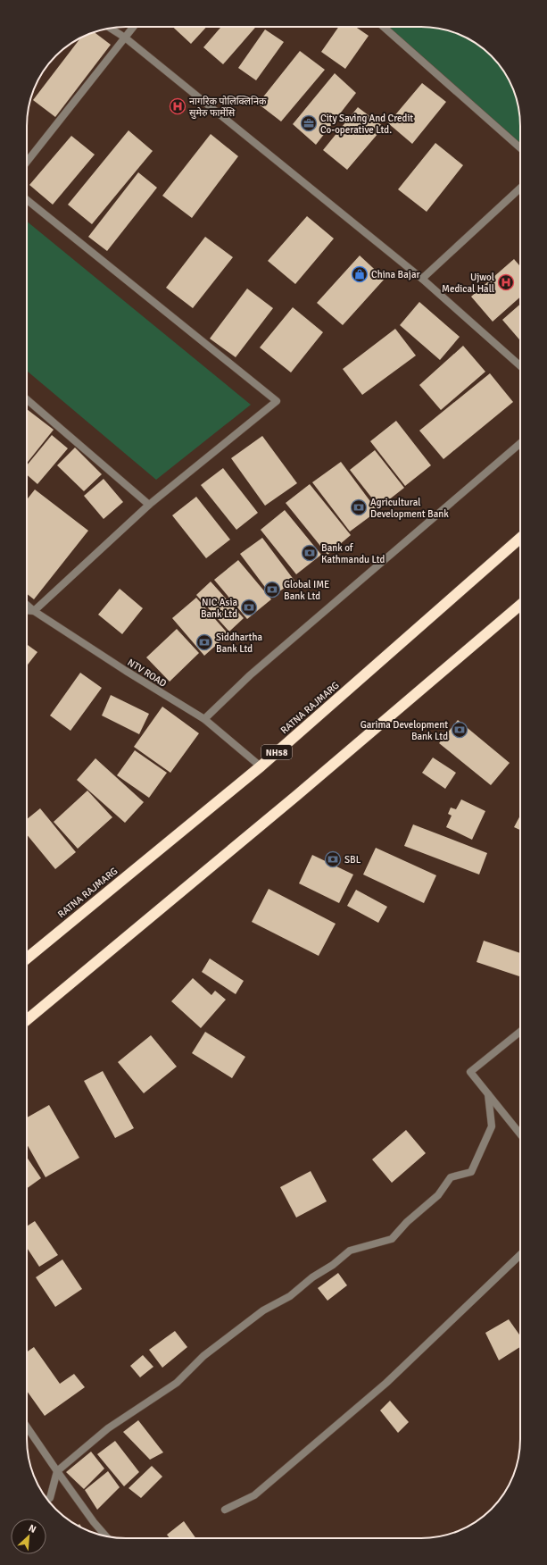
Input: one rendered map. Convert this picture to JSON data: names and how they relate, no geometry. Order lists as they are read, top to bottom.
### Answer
{
  "streets": {
    "highway": ["RATNA RAJMARG", "NH58"],
    "street": ["NTV ROAD"]
  },
  "crossings": [
    ["NTV ROAD", "RATNA RAJMARG"]
  ],
  "places": {
    "hospital": ["नागरिक पोलिक्लिनिक सुमेरु फार्मेसि", "Ujwol Medical Hall"],
    "office": ["City Saving And Credit Co-operative Ltd."],
    "shop": ["China Bajar"],
    "bank": [
      "Agricultural Development Bank",
      "Bank of Kathmandu Ltd",
      "Global IME Bank Ltd",
      "NIC Asia Bank Ltd",
      "Siddhartha Bank Ltd",
      "Garima Development Bank Ltd",
      "SBL"
    ]
  },
  "north": "top right"
}
